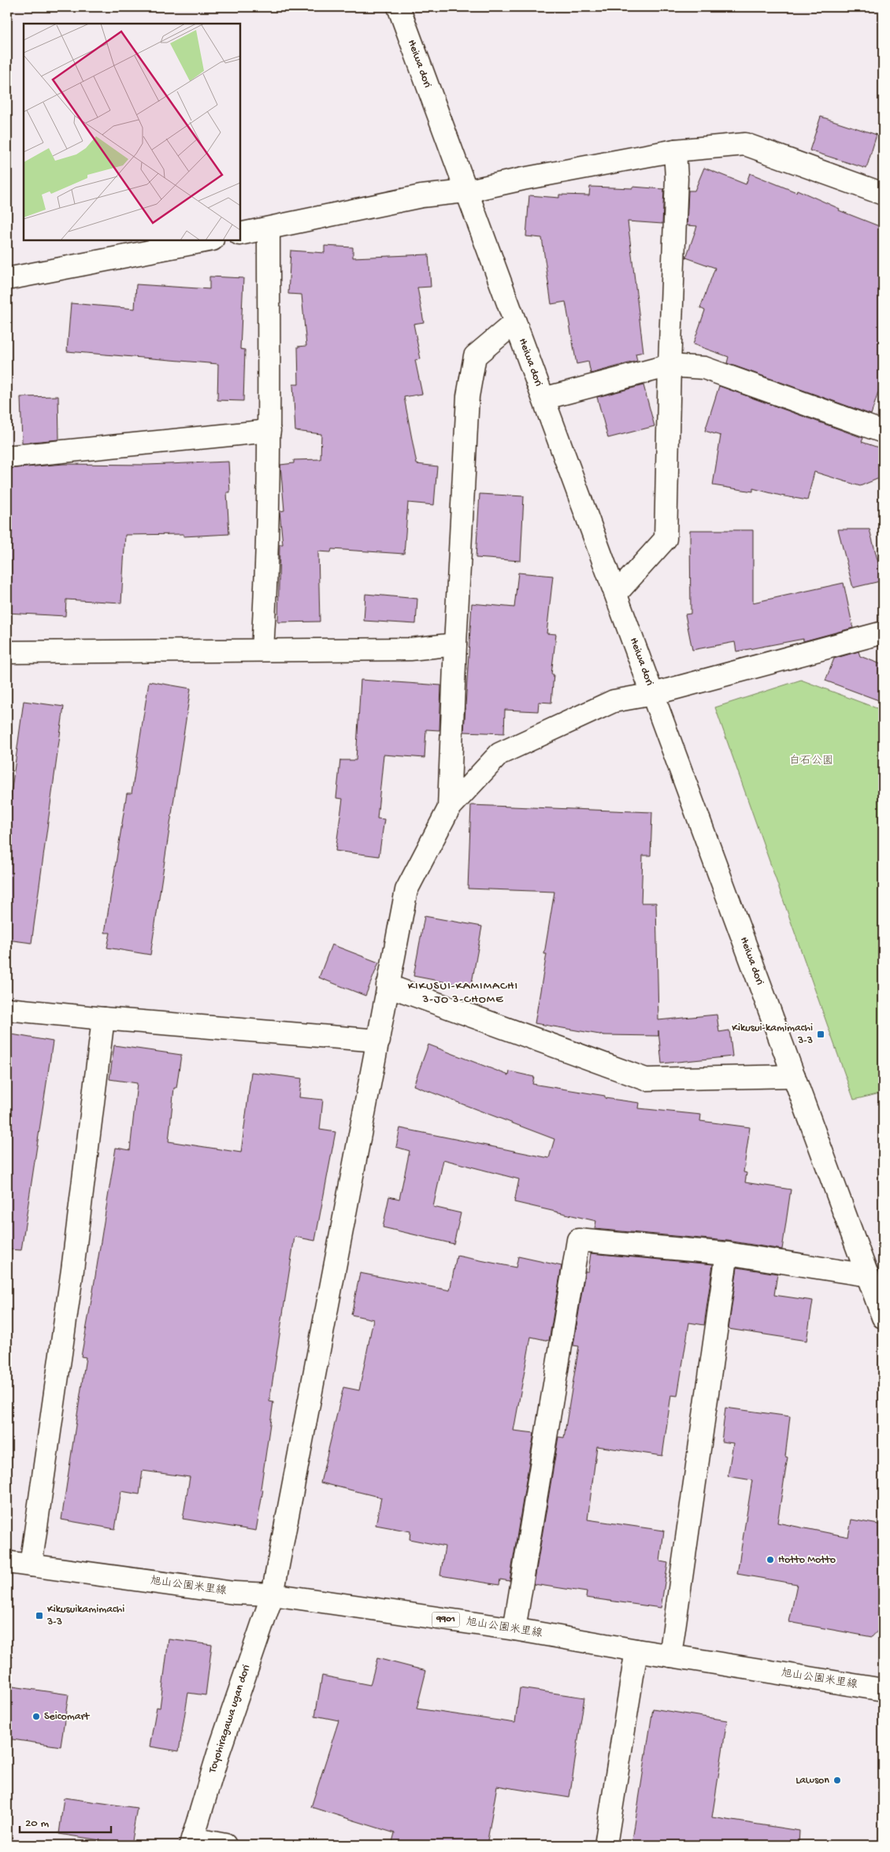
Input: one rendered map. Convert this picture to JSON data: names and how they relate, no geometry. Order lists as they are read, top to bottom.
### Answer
{
  "streets": {
    "street": [
      "Heiwa dori",
      "旭山公園米里線",
      "9901",
      "Toyohiragawa ugan dori"
    ]
  },
  "crossings": [
    ["旭山公園米里線", "Toyohiragawa ugan dori"]
  ],
  "districts": ["KIKUSUI-KAMIMACHI 3-JO 3-CHOME"],
  "parks": ["白石公園"],
  "places": {
    "transit": ["Kikusui-kamimachi 3-3", "Kikusuikamimachi 3-3"],
    "other": ["Hotto Motto", "Seicomart", "Lawson"]
  },
  "scale_bar": "20 m"
}
